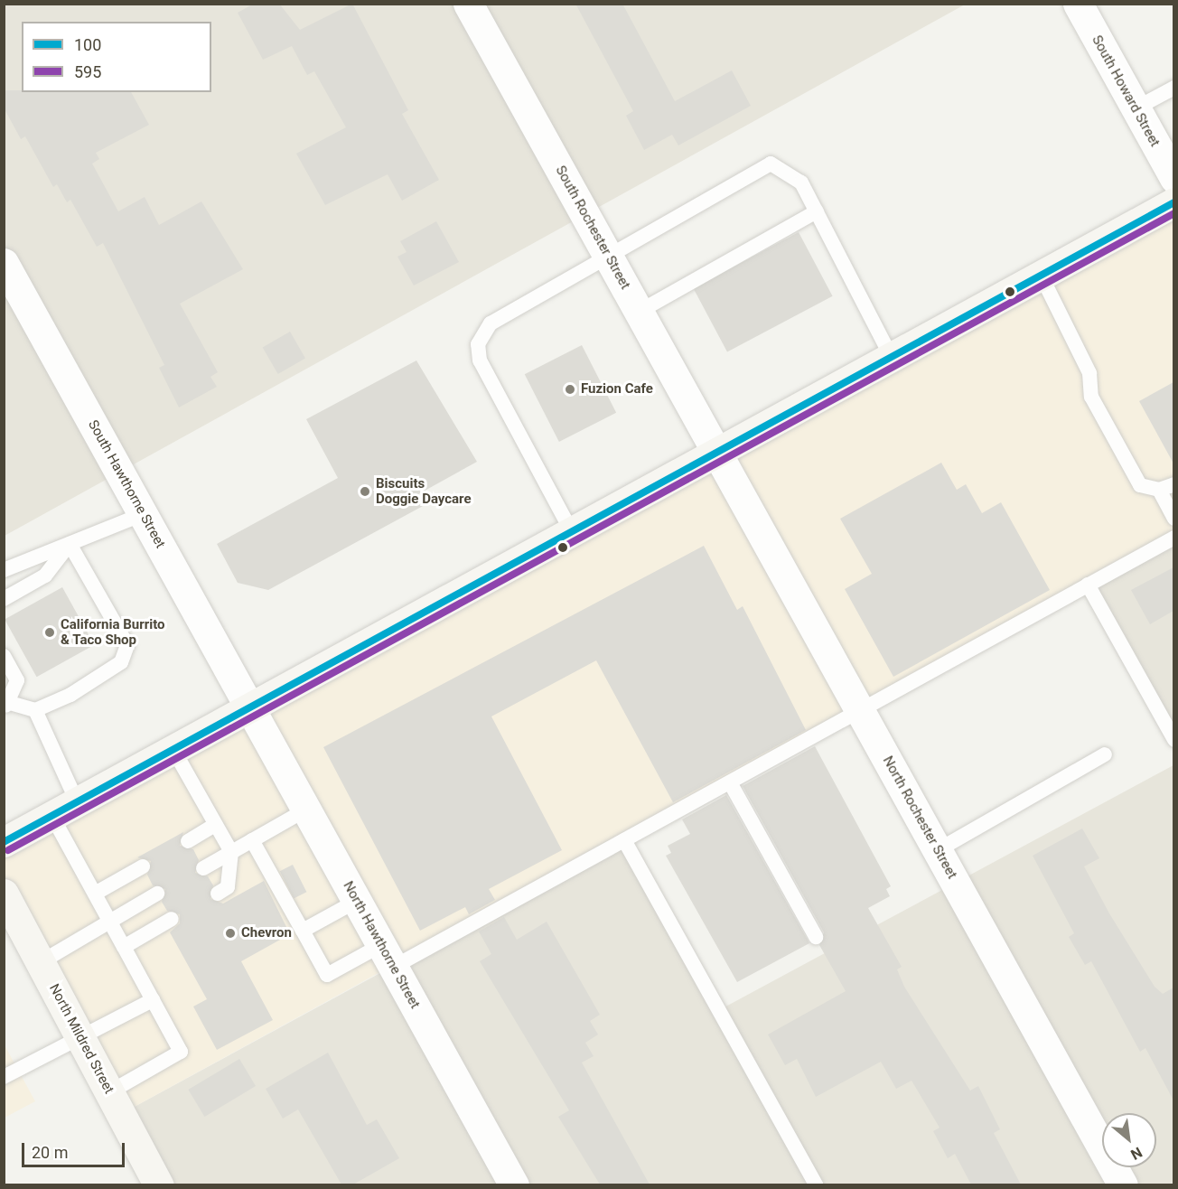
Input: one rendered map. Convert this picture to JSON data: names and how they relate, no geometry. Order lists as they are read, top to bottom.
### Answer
{
  "streets": {
    "main road": ["North Mildred Street"],
    "street": [
      "South Howard Street",
      "South Rochester Street",
      "South Hawthorne Street",
      "North Rochester Street",
      "North Hawthorne Street"
    ]
  },
  "crossings": [
    ["South Rochester Street", "North Rochester Street"],
    ["South Hawthorne Street", "North Hawthorne Street"]
  ],
  "places": [
    "Fuzion Cafe",
    "Biscuits Doggie Daycare",
    "California Burrito & Taco Shop",
    "Chevron"
  ],
  "lines": ["transit line 100", "transit line 595"],
  "legend": ["100", "595"],
  "scale_bar": "20 m",
  "north": "bottom right"
}
